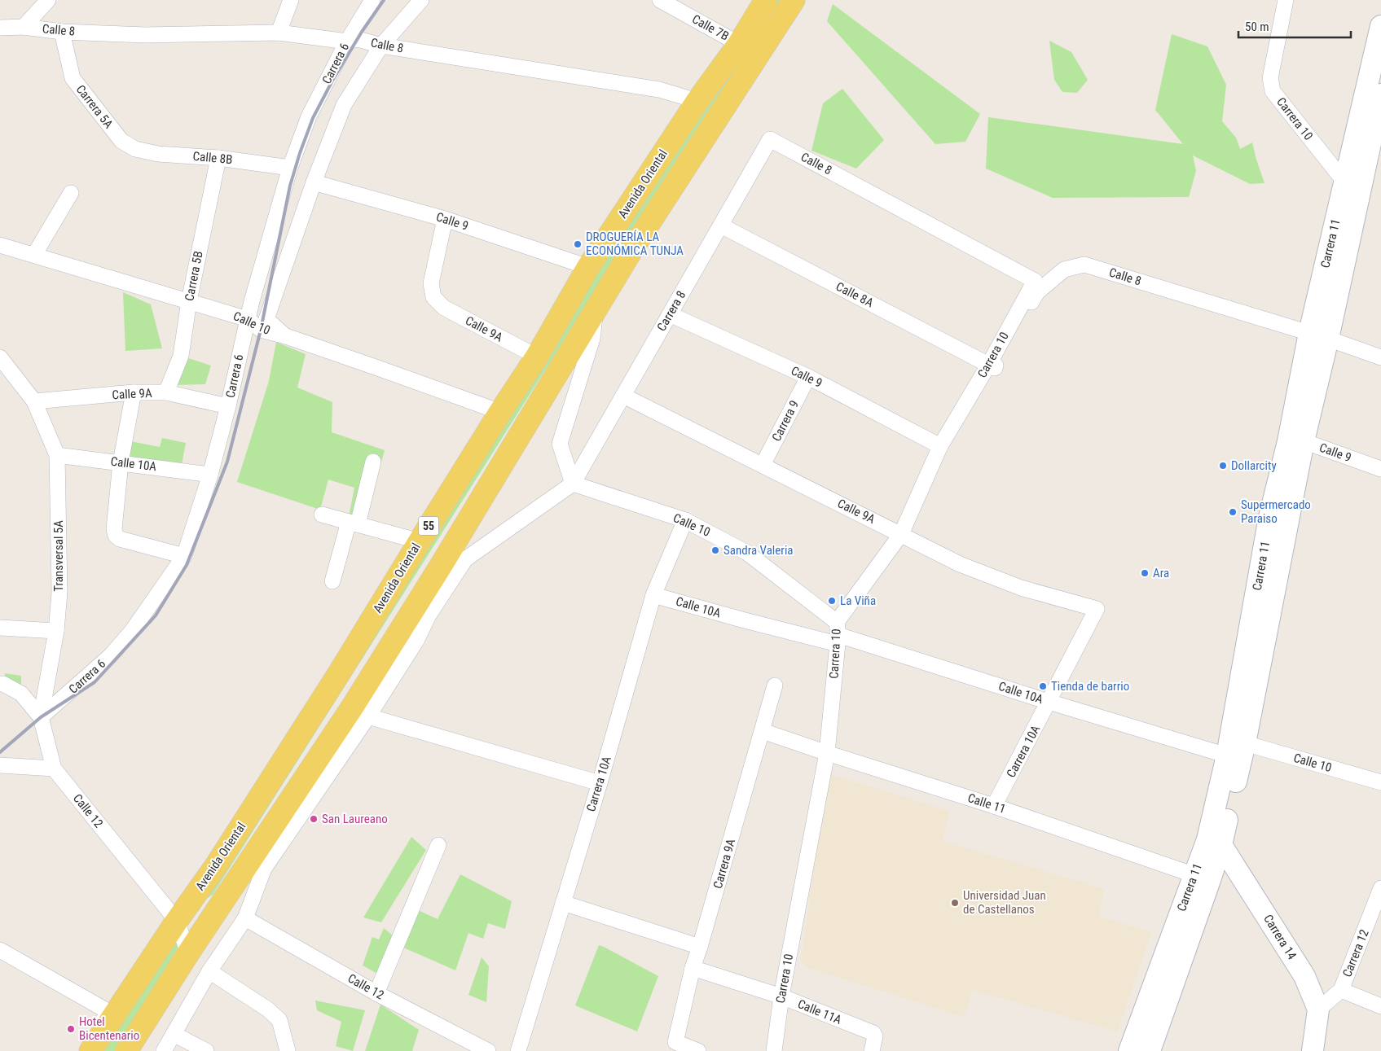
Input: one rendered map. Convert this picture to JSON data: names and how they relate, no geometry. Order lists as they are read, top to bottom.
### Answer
{
  "streets": {
    "main road": [
      "Avenida Oriental",
      "Carrera 11",
      "55",
      "Carrera 14"
    ],
    "street": [
      "Calle 7B",
      "Calle 8",
      "Carrera 6",
      "Carrera 5A",
      "Carrera 10",
      "Calle 8B",
      "Calle 9",
      "Carrera 5B",
      "Calle 8A",
      "Carrera 8",
      "Calle 10",
      "Calle 9A",
      "Carrera 9",
      "Calle 10A",
      "Transversal 5A",
      "Carrera 10A",
      "Calle 11",
      "Calle 12",
      "Carrera 9A",
      "Carrera 12",
      "Calle 11A"
    ]
  },
  "crossings": [
    ["Calle 7B", "Avenida Oriental"],
    ["Calle 8", "Carrera 6"],
    ["Calle 8", "Carrera 5A"],
    ["Calle 8", "Carrera 10"],
    ["Calle 8", "Avenida Oriental"],
    ["Calle 8", "Carrera 11"],
    ["Calle 8", "Calle 8A"],
    ["Calle 8", "Carrera 8"],
    ["Carrera 6", "Calle 8B"],
    ["Carrera 6", "Calle 10"],
    ["Carrera 6", "Calle 9A"],
    ["Carrera 6", "Calle 10A"],
    ["Carrera 6", "Transversal 5A"],
    ["Carrera 5A", "Calle 8B"],
    ["Carrera 10", "Calle 9"],
    ["Carrera 10", "Carrera 11"],
    ["Carrera 10", "Calle 8A"],
    ["Carrera 10", "Calle 10"],
    ["Carrera 10", "Calle 9A"],
    ["Carrera 10", "Calle 10A"],
    ["Carrera 10", "Calle 11"],
    ["Carrera 10", "Calle 11A"],
    ["Calle 8B", "Carrera 5B"],
    ["Avenida Oriental", "Calle 9"],
    ["Avenida Oriental", "Calle 10"],
    ["Avenida Oriental", "Calle 9A"],
    ["Avenida Oriental", "Calle 12"],
    ["Calle 9", "Carrera 11"],
    ["Calle 9", "Carrera 8"],
    ["Calle 9", "Calle 9A"],
    ["Calle 9", "Carrera 9"],
    ["Carrera 11", "Calle 10"],
    ["Carrera 11", "Calle 10A"],
    ["Carrera 11", "Calle 11"],
    ["Carrera 11", "Carrera 14"],
    ["Carrera 5B", "Calle 10"],
    ["Carrera 5B", "Calle 9A"],
    ["Calle 8A", "Carrera 8"],
    ["Carrera 8", "Calle 10"],
    ["Carrera 8", "Calle 9A"],
    ["Carrera 8", "55"],
    ["Calle 10", "Calle 10A"],
    ["Calle 10", "Carrera 10A"],
    ["Calle 9A", "Carrera 9"],
    ["Calle 9A", "Transversal 5A"],
    ["Calle 9A", "Carrera 10A"],
    ["Calle 10A", "Transversal 5A"],
    ["Calle 10A", "Carrera 10A"],
    ["55", "Calle 12"],
    ["Transversal 5A", "Calle 12"],
    ["Carrera 10A", "Calle 11"],
    ["Calle 11", "Carrera 9A"],
    ["Carrera 9A", "Calle 11A"],
    ["Carrera 14", "Carrera 12"]
  ],
  "places": [
    "DROGUERÍA LA ECONÓMICA TUNJA",
    "Dollarcity",
    "Supermercado Paraiso",
    "Sandra Valeria",
    "Ara",
    "La Viña",
    "Tienda de barrio",
    "San Laureano",
    "Universidad Juan de Castellanos",
    "Hotel Bicentenario"
  ],
  "scale_bar": "50 m"
}
